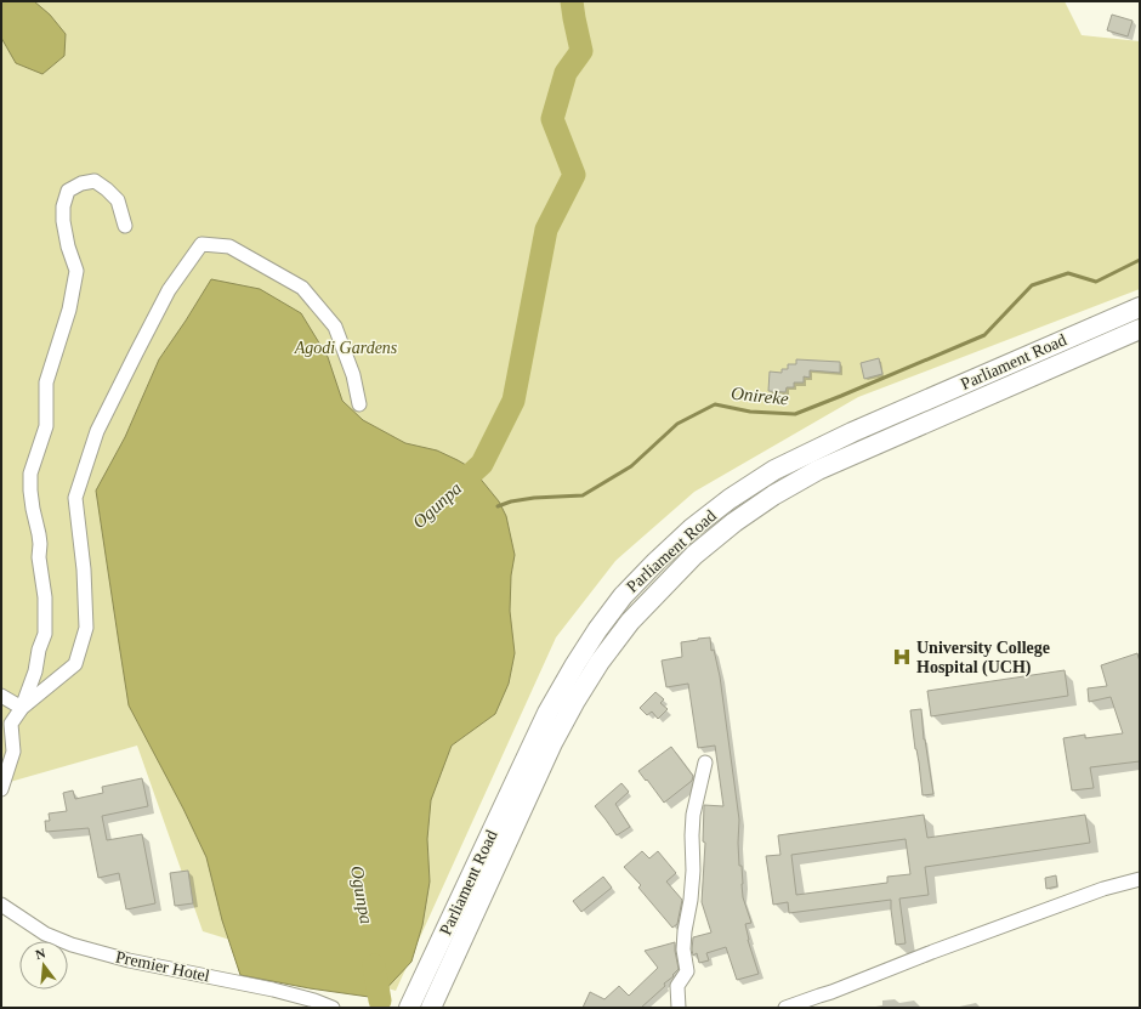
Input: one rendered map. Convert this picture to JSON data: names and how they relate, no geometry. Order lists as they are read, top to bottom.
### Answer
{
  "streets": {
    "main road": ["Parliament Road"],
    "street": ["Premier Hotel"]
  },
  "water": ["Onireke", "Ogunpa"],
  "parks": ["Agodi Gardens"],
  "places": {
    "hospital": ["University College Hospital (UCH)"]
  },
  "north": "top"
}
